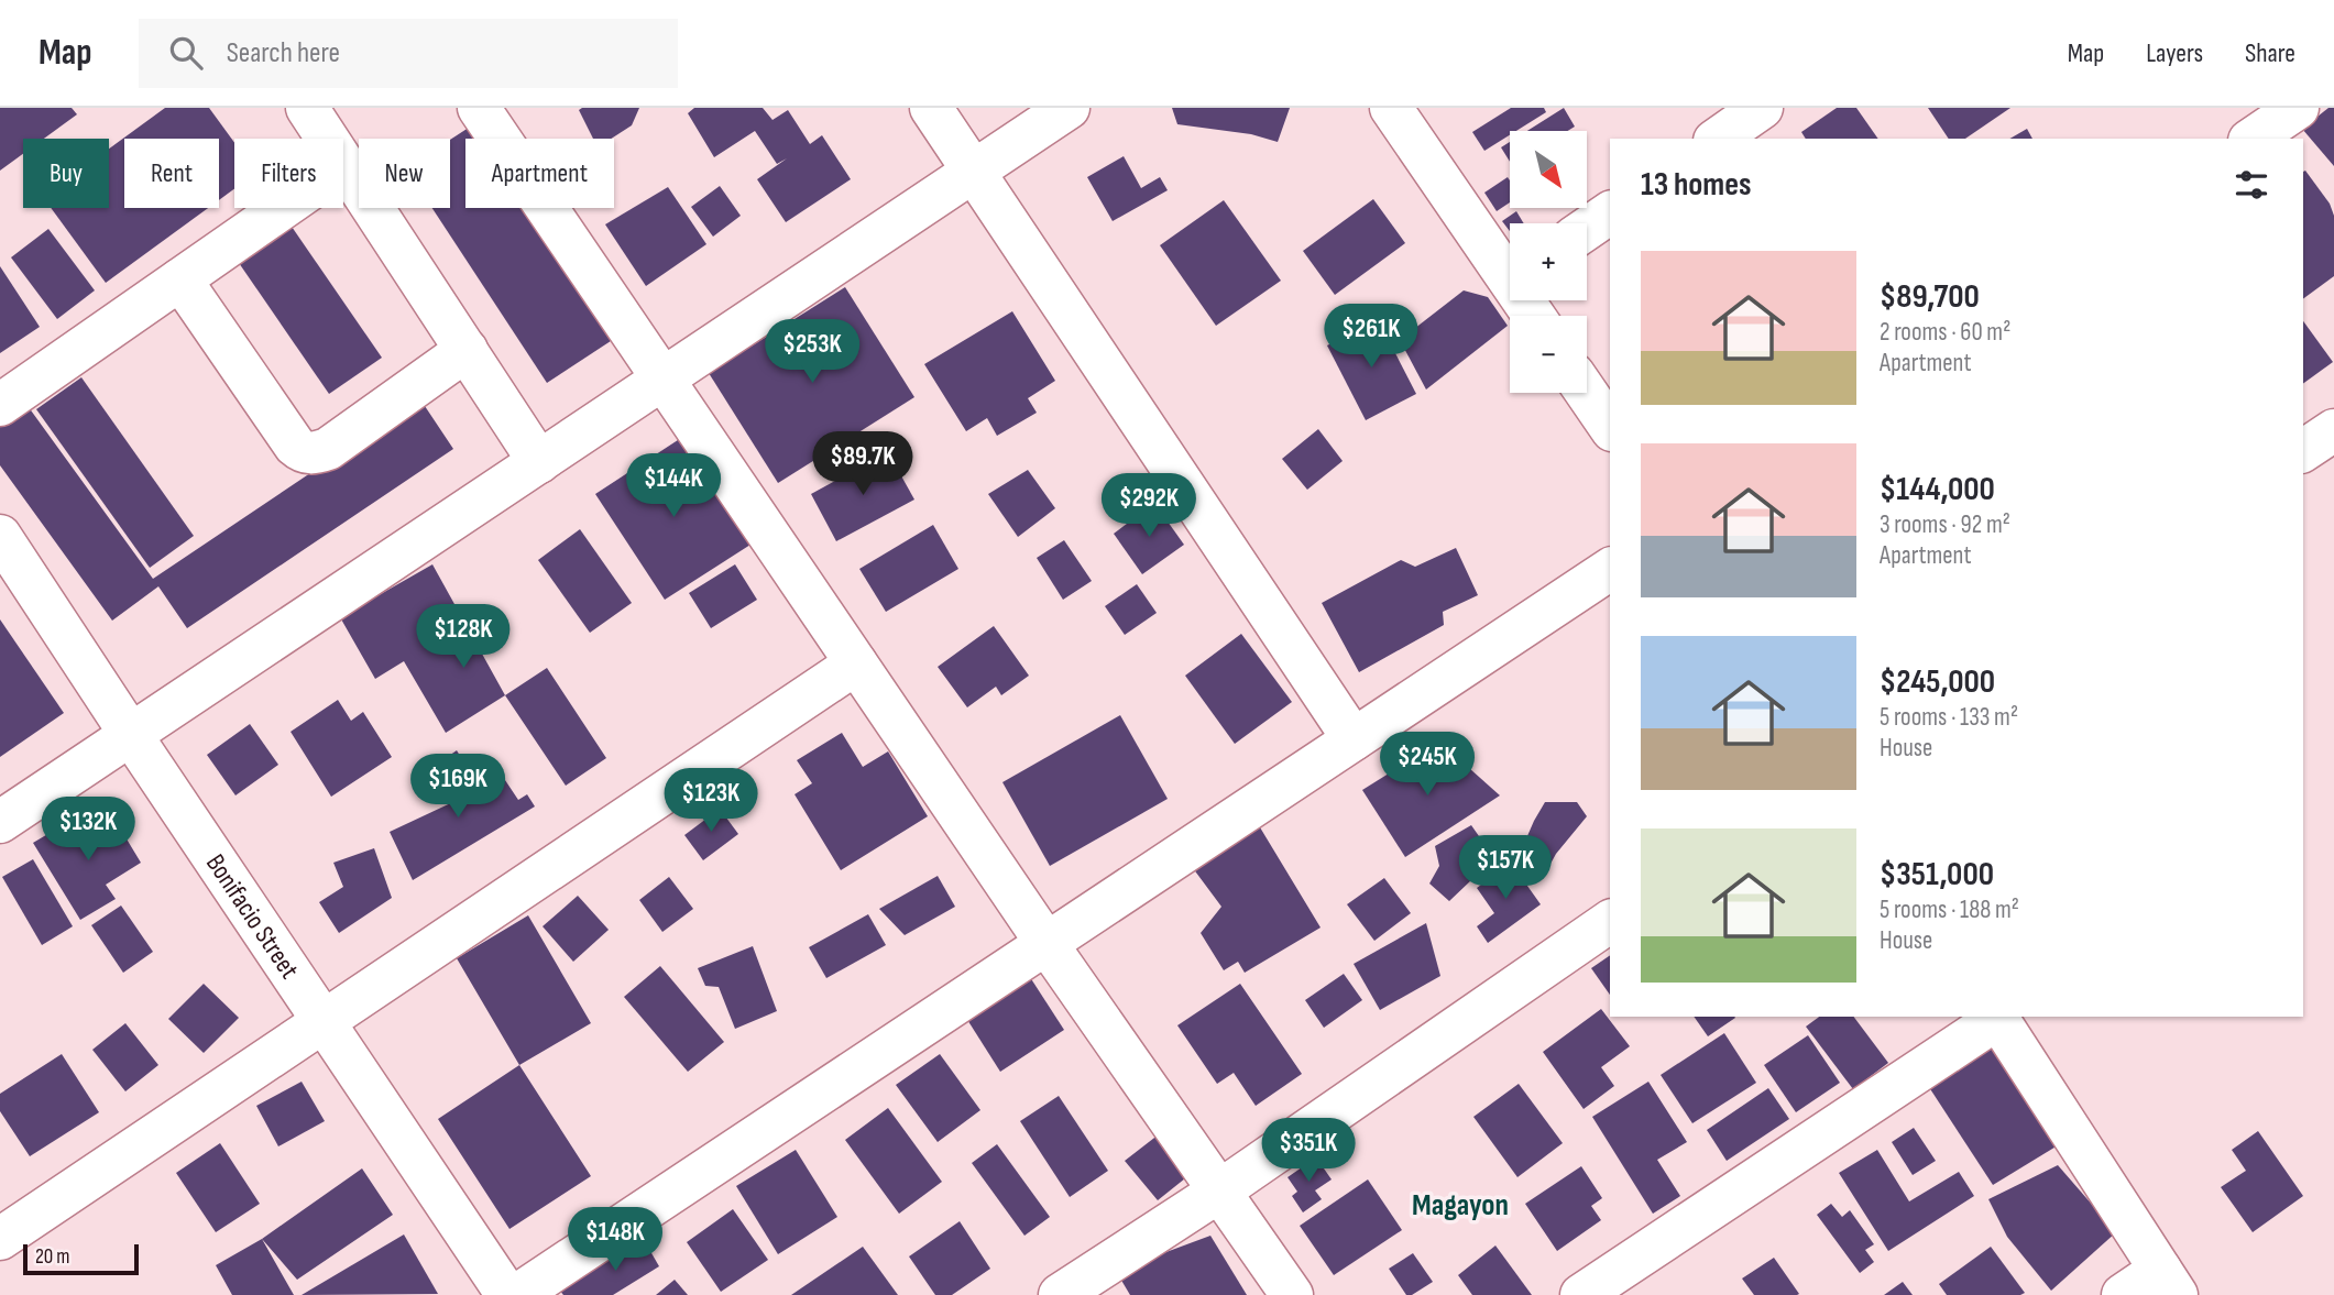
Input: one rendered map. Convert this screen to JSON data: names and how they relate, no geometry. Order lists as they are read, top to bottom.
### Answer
{
  "streets": {
    "street": ["Bonifacio Street"]
  },
  "districts": ["Magayon"],
  "scale_bar": "20 m",
  "north": "bottom right",
  "page": {
    "header": "Map",
    "search": "Search here",
    "nav": ["Map", "Layers", "Share"],
    "map_buttons": ["+", "−"],
    "chip": [
      "Buy",
      "Rent",
      "Filters",
      "New",
      "Apartment"
    ],
    "heading": "13 homes",
    "list": [
      {
        "name": "$89,700",
        "note": "2 rooms · 60 m² · Apartment"
      },
      {
        "name": "$144,000",
        "note": "3 rooms · 92 m² · Apartment"
      },
      {
        "name": "$245,000",
        "note": "5 rooms · 133 m² · House"
      },
      {
        "name": "$351,000",
        "note": "5 rooms · 188 m² · House"
      }
    ],
    "price": [
      "$261K",
      "$253K",
      "$89.7K",
      "$144K",
      "$292K",
      "$128K",
      "$245K",
      "$169K",
      "$123K",
      "$132K",
      "$157K",
      "$351K",
      "$148K"
    ],
    "scale": "20 m"
  }
}
